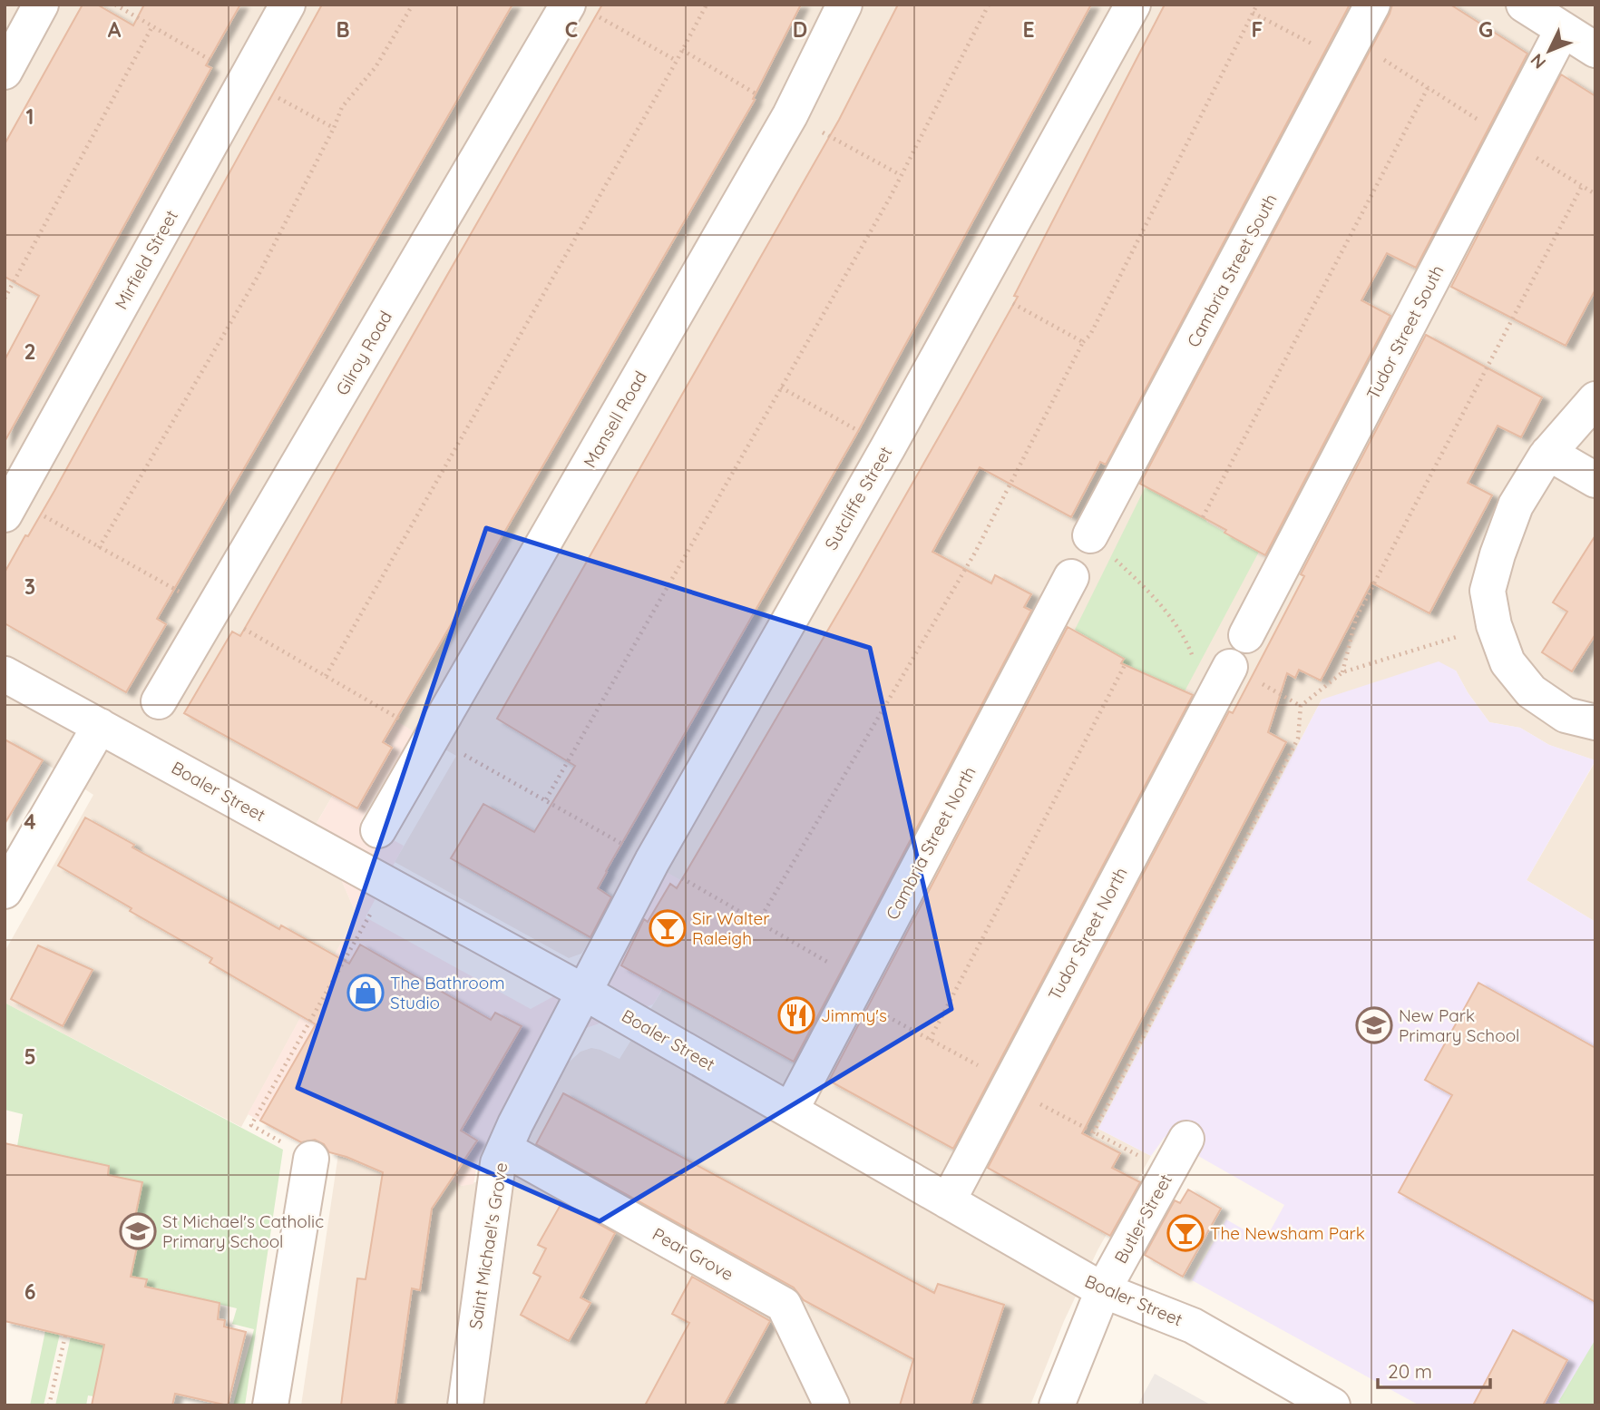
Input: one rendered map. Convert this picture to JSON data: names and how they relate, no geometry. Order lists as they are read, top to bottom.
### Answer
{
  "streets": {
    "street": [
      "Mirfield Street",
      "Cambria Street South",
      "Tudor Street South",
      "Gilroy Road",
      "Mansell Road",
      "Sutcliffe Street",
      "Boaler Street",
      "Cambria Street North",
      "Tudor Street North",
      "Butler Street",
      "Saint Michael's Grove",
      "Pear Grove"
    ]
  },
  "crossings": [
    ["Sutcliffe Street", "Boaler Street"],
    ["Sutcliffe Street", "Saint Michael's Grove"],
    ["Boaler Street", "Cambria Street North"],
    ["Boaler Street", "Tudor Street North"],
    ["Boaler Street", "Butler Street"],
    ["Boaler Street", "Saint Michael's Grove"],
    ["Saint Michael's Grove", "Pear Grove"]
  ],
  "places": {
    "bar": ["Sir Walter Raleigh", "The Newsham Park"],
    "shop": ["The Bathroom Studio"],
    "restaurant": ["Jimmy's"],
    "school or university": ["New Park Primary School", "St Michael's Catholic Primary School"]
  },
  "scale_bar": "20 m",
  "north": "bottom left",
  "grid": {
    "columns": [
      "A",
      "B",
      "C",
      "D",
      "E",
      "F",
      "G"
    ],
    "rows": [
      "1",
      "2",
      "3",
      "4",
      "5",
      "6"
    ]
  }
}
